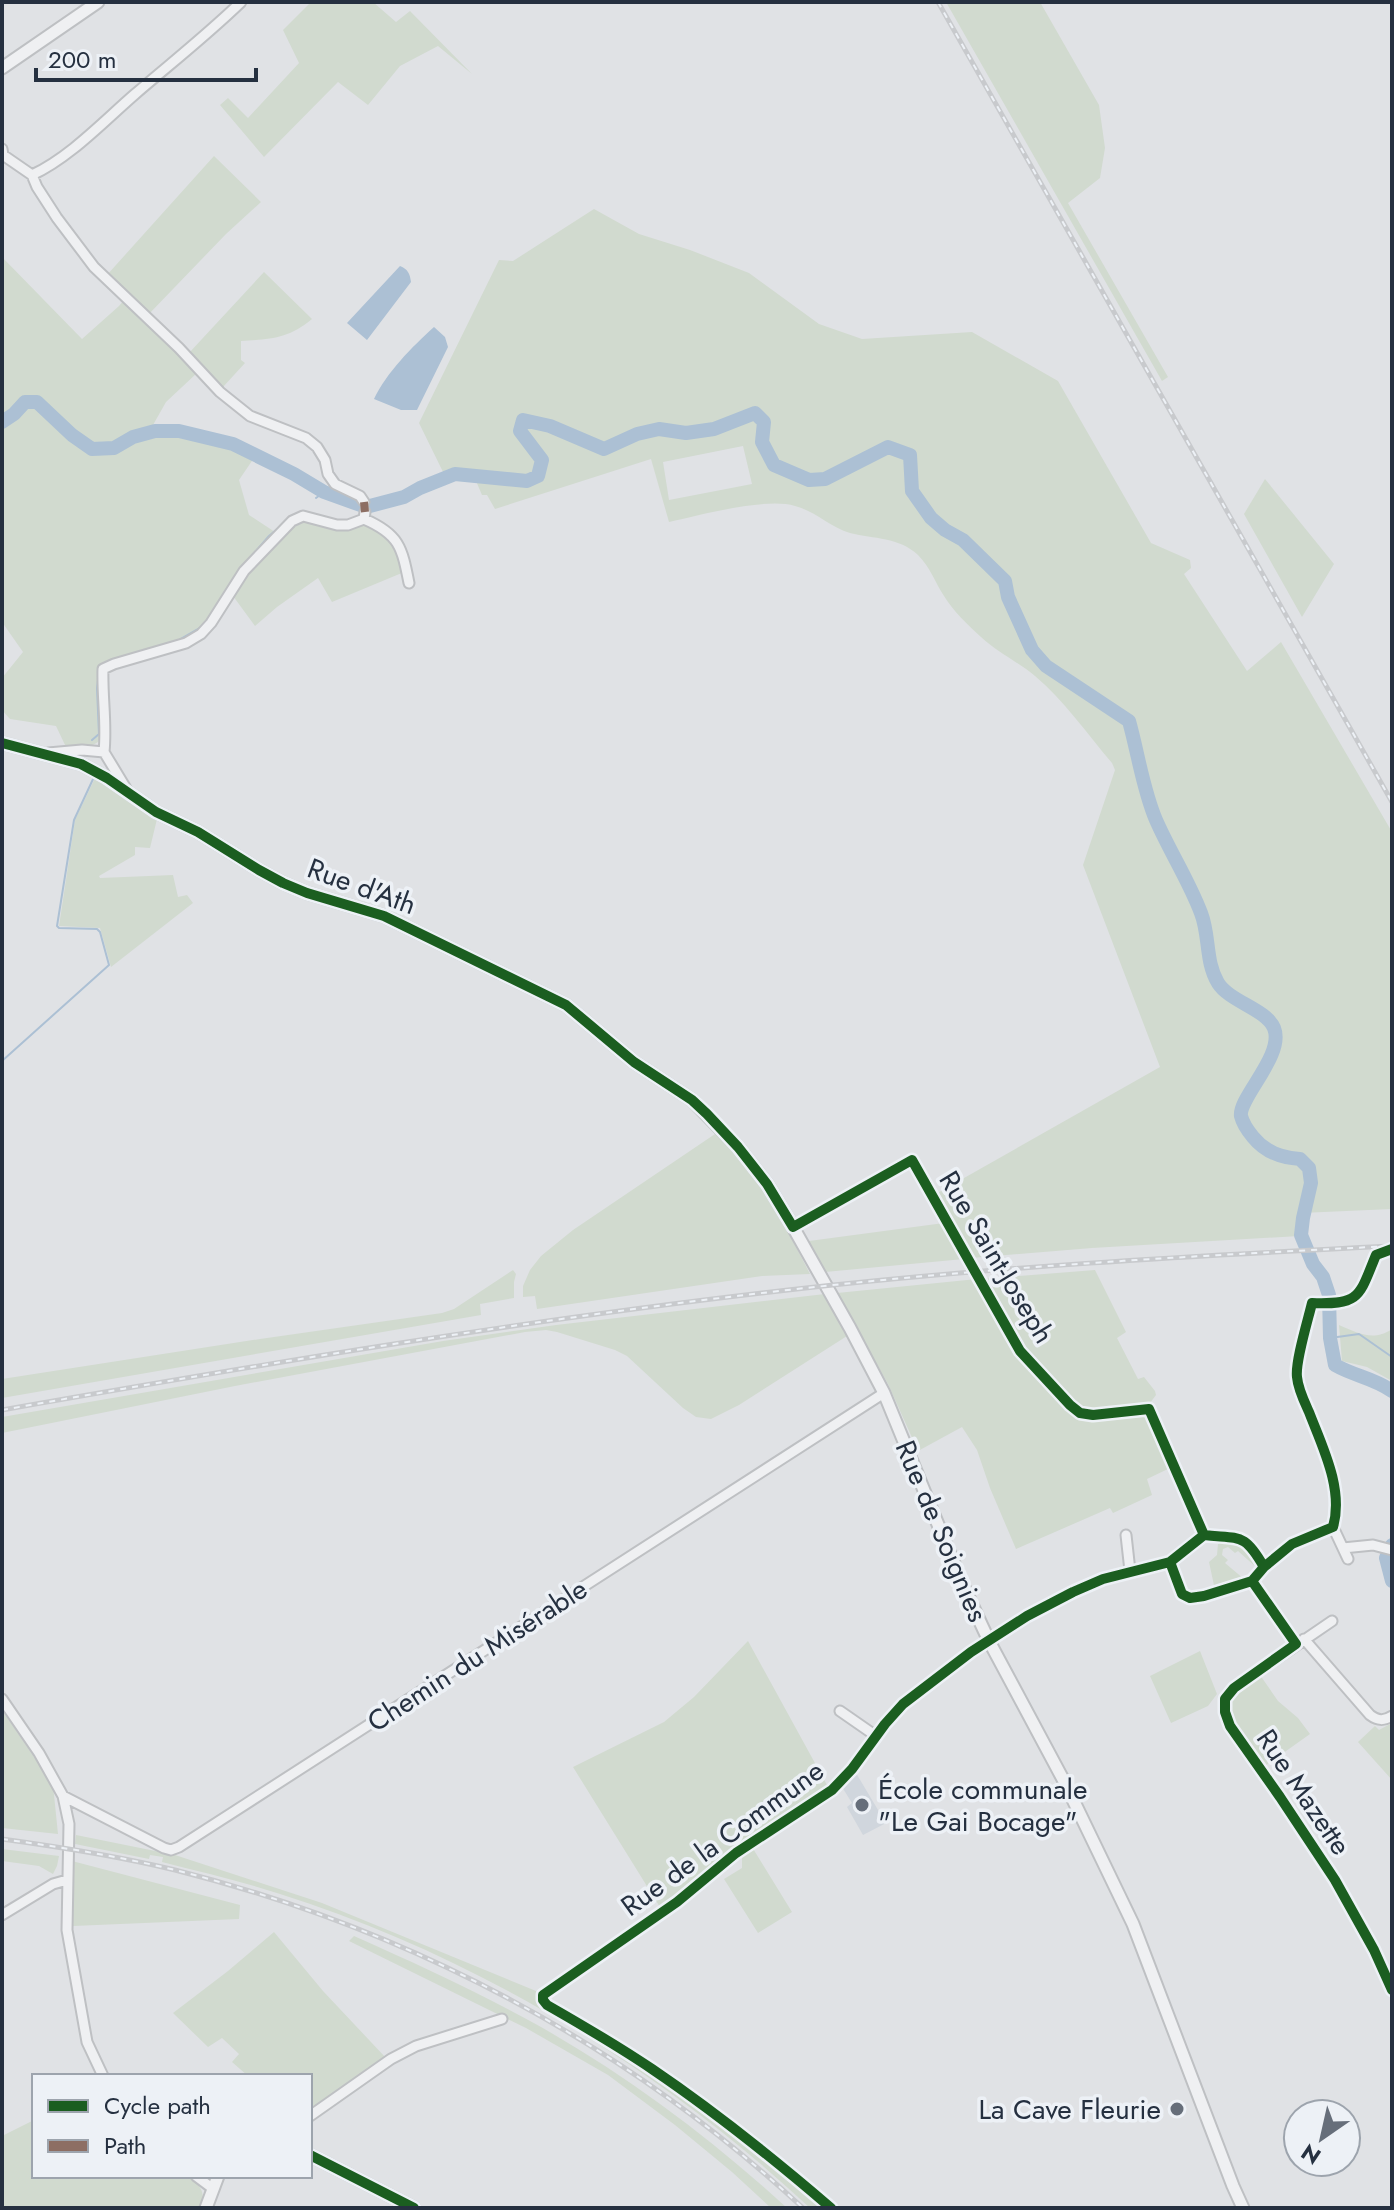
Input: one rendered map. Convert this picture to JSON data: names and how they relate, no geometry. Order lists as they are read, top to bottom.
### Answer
{
  "streets": {
    "street": [
      "Rue d'Ath",
      "Rue Saint-Joseph",
      "Rue de Soignies",
      "Chemin du Misérable",
      "Rue Mazette",
      "Rue de la Commune"
    ]
  },
  "crossings": [
    ["Rue d'Ath", "Rue de Soignies"],
    ["Rue Saint-Joseph", "Rue de Soignies"],
    ["Rue de Soignies", "Chemin du Misérable"],
    ["Rue de Soignies", "Rue de la Commune"]
  ],
  "places": ["École communale \"Le Gai Bocage\"", "La Cave Fleurie"],
  "legend": ["Cycle path", "Path"],
  "scale_bar": "200 m",
  "north": "bottom left"
}
